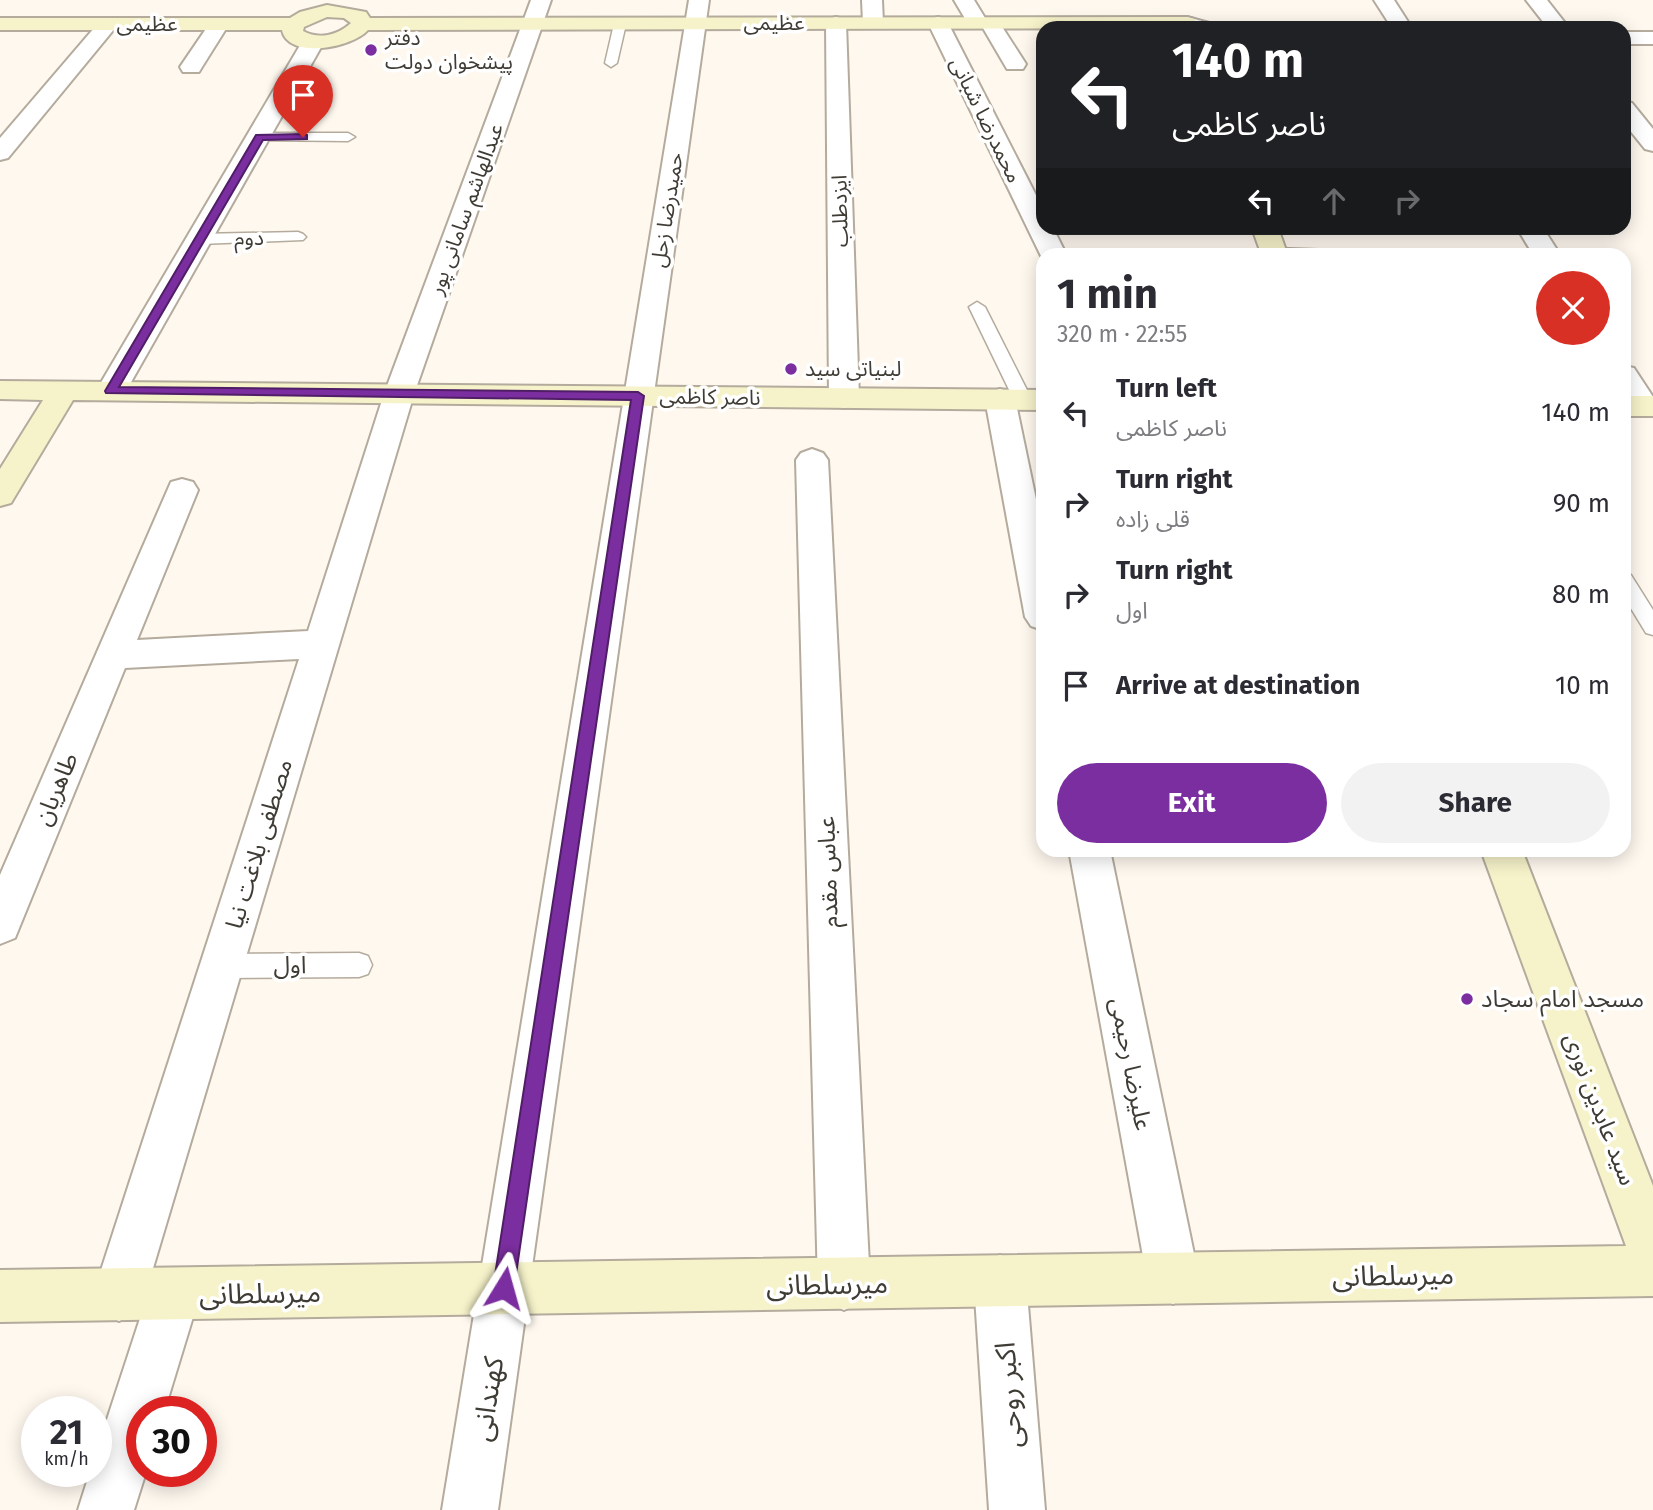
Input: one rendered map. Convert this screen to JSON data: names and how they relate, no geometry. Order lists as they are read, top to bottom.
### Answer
{
  "streets": {
    "street": [
      "عظیمی",
      "محمدرضا شبانی",
      "عبدالهاشم سامانی پور",
      "حمیدرضا زحل",
      "ایزدطلب",
      "ناصر کاظمی",
      "طاهریان",
      "مصطفی بلاغت نیا",
      "عباس مقدم",
      "علیرضا رحیمی",
      "سید عابدین نوری",
      "میرسلطانی",
      "اکبر روحی",
      "کهندانی"
    ],
    "lane": ["دوم", "اول"]
  },
  "crossings": [
    ["عظیمی", "محمدرضا شبانی"],
    ["عظیمی", "عبدالهاشم سامانی پور"],
    ["عظیمی", "حمیدرضا زحل"],
    ["عظیمی", "ایزدطلب"],
    ["عبدالهاشم سامانی پور", "ناصر کاظمی"],
    ["عبدالهاشم سامانی پور", "مصطفی بلاغت نیا"],
    ["حمیدرضا زحل", "ناصر کاظمی"],
    ["حمیدرضا زحل", "میرسلطانی"],
    ["حمیدرضا زحل", "کهندانی"],
    ["ایزدطلب", "ناصر کاظمی"],
    ["ناصر کاظمی", "مصطفی بلاغت نیا"],
    ["مصطفی بلاغت نیا", "اول"],
    ["مصطفی بلاغت نیا", "میرسلطانی"],
    ["عباس مقدم", "میرسلطانی"],
    ["علیرضا رحیمی", "میرسلطانی"],
    ["میرسلطانی", "اکبر روحی"],
    ["میرسلطانی", "کهندانی"]
  ],
  "places": ["دفتر پیشخوان دولت", "لبنیاتی سید", "مسجد امام سجاد"],
  "page": {
    "turn": ["140 m", "ناصر کاظمی"],
    "heading": ["1 min", "320 m · 22:55"],
    "list": [
      {
        "name": "Turn left",
        "note": "ناصر کاظمی",
        "value": "140 m"
      },
      {
        "name": "Turn right",
        "note": "قلی زاده",
        "value": "90 m"
      },
      {
        "name": "Turn right",
        "note": "اول",
        "value": "80 m"
      },
      {
        "name": "Arrive at destination",
        "value": "10 m"
      }
    ],
    "buttons": ["Exit", "Share"],
    "speed": "21 km/h",
    "limit": "30"
  }
}
